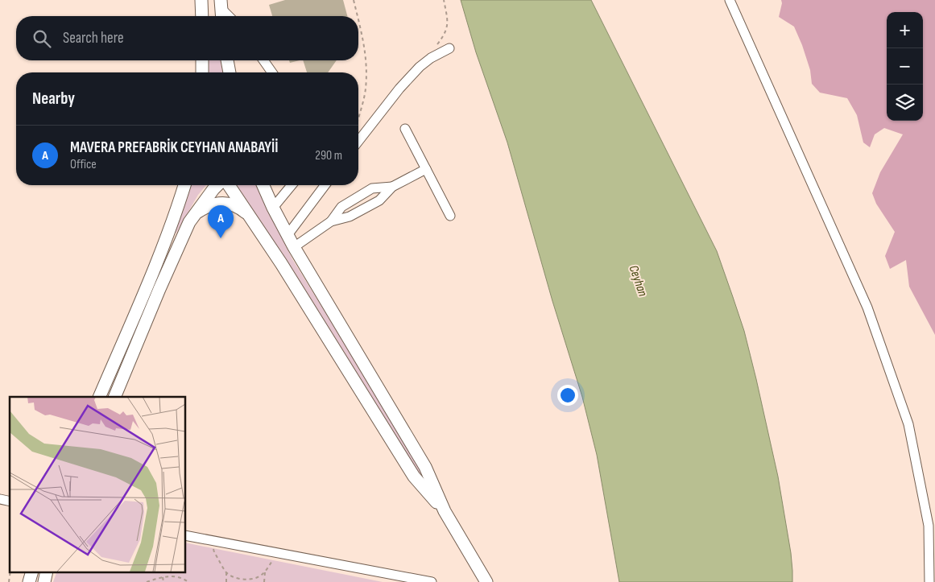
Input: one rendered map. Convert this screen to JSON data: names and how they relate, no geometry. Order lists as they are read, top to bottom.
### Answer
{
  "water": ["Ceyhan"],
  "page": {
    "map_buttons": ["+", "−"],
    "search": "Search here",
    "heading": "Nearby",
    "list": [
      {
        "mark": "A",
        "name": "MAVERA PREFABRİK CEYHAN ANABAYİİ",
        "note": "Office",
        "value": "290 m"
      }
    ],
    "pins": "A"
  }
}
